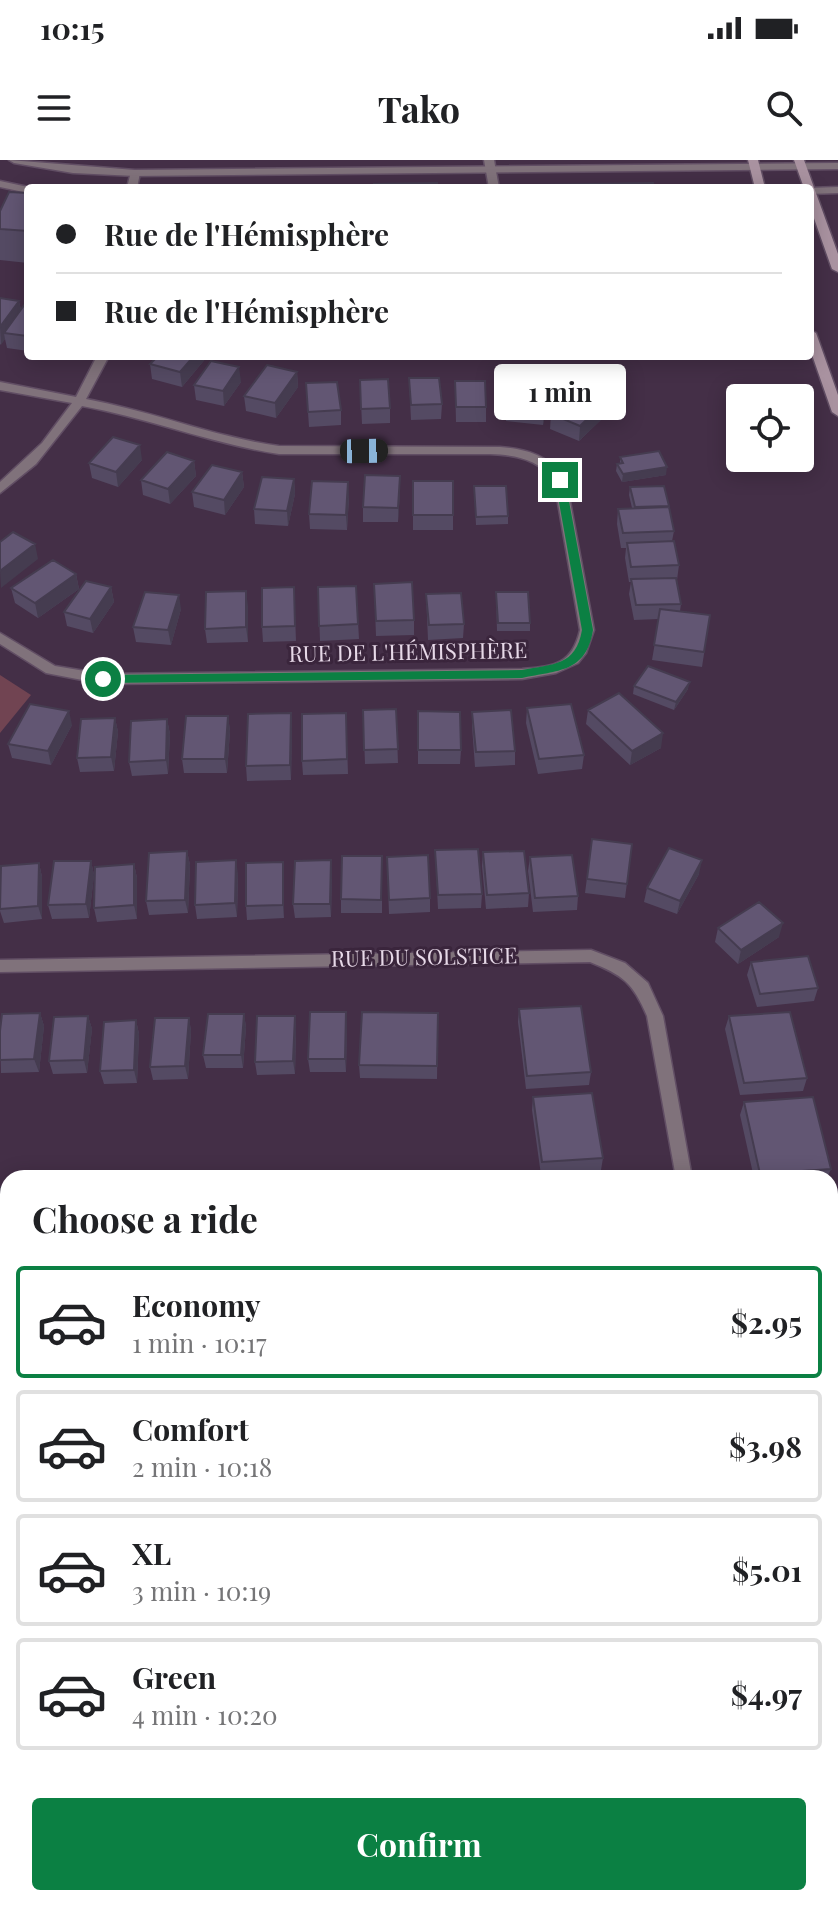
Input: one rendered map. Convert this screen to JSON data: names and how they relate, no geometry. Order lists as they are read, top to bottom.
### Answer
{
  "streets": {
    "street": ["RUE DE L'HÉMISPHÈRE", "RUE DU SOLSTICE"]
  },
  "page": {
    "status": "10:15",
    "header": "Tako",
    "banner": ["Rue de l'Hémisphère", "Rue de l'Hémisphère"],
    "bubble": "1 min",
    "heading": "Choose a ride",
    "list": [
      {
        "name": "Economy",
        "note": "1 min · 10:17",
        "value": "$2.95"
      },
      {
        "name": "Comfort",
        "note": "2 min · 10:18",
        "value": "$3.98"
      },
      {
        "name": "XL",
        "note": "3 min · 10:19",
        "value": "$5.01"
      },
      {
        "name": "Green",
        "note": "4 min · 10:20",
        "value": "$4.97"
      }
    ],
    "buttons": "Confirm"
  }
}
